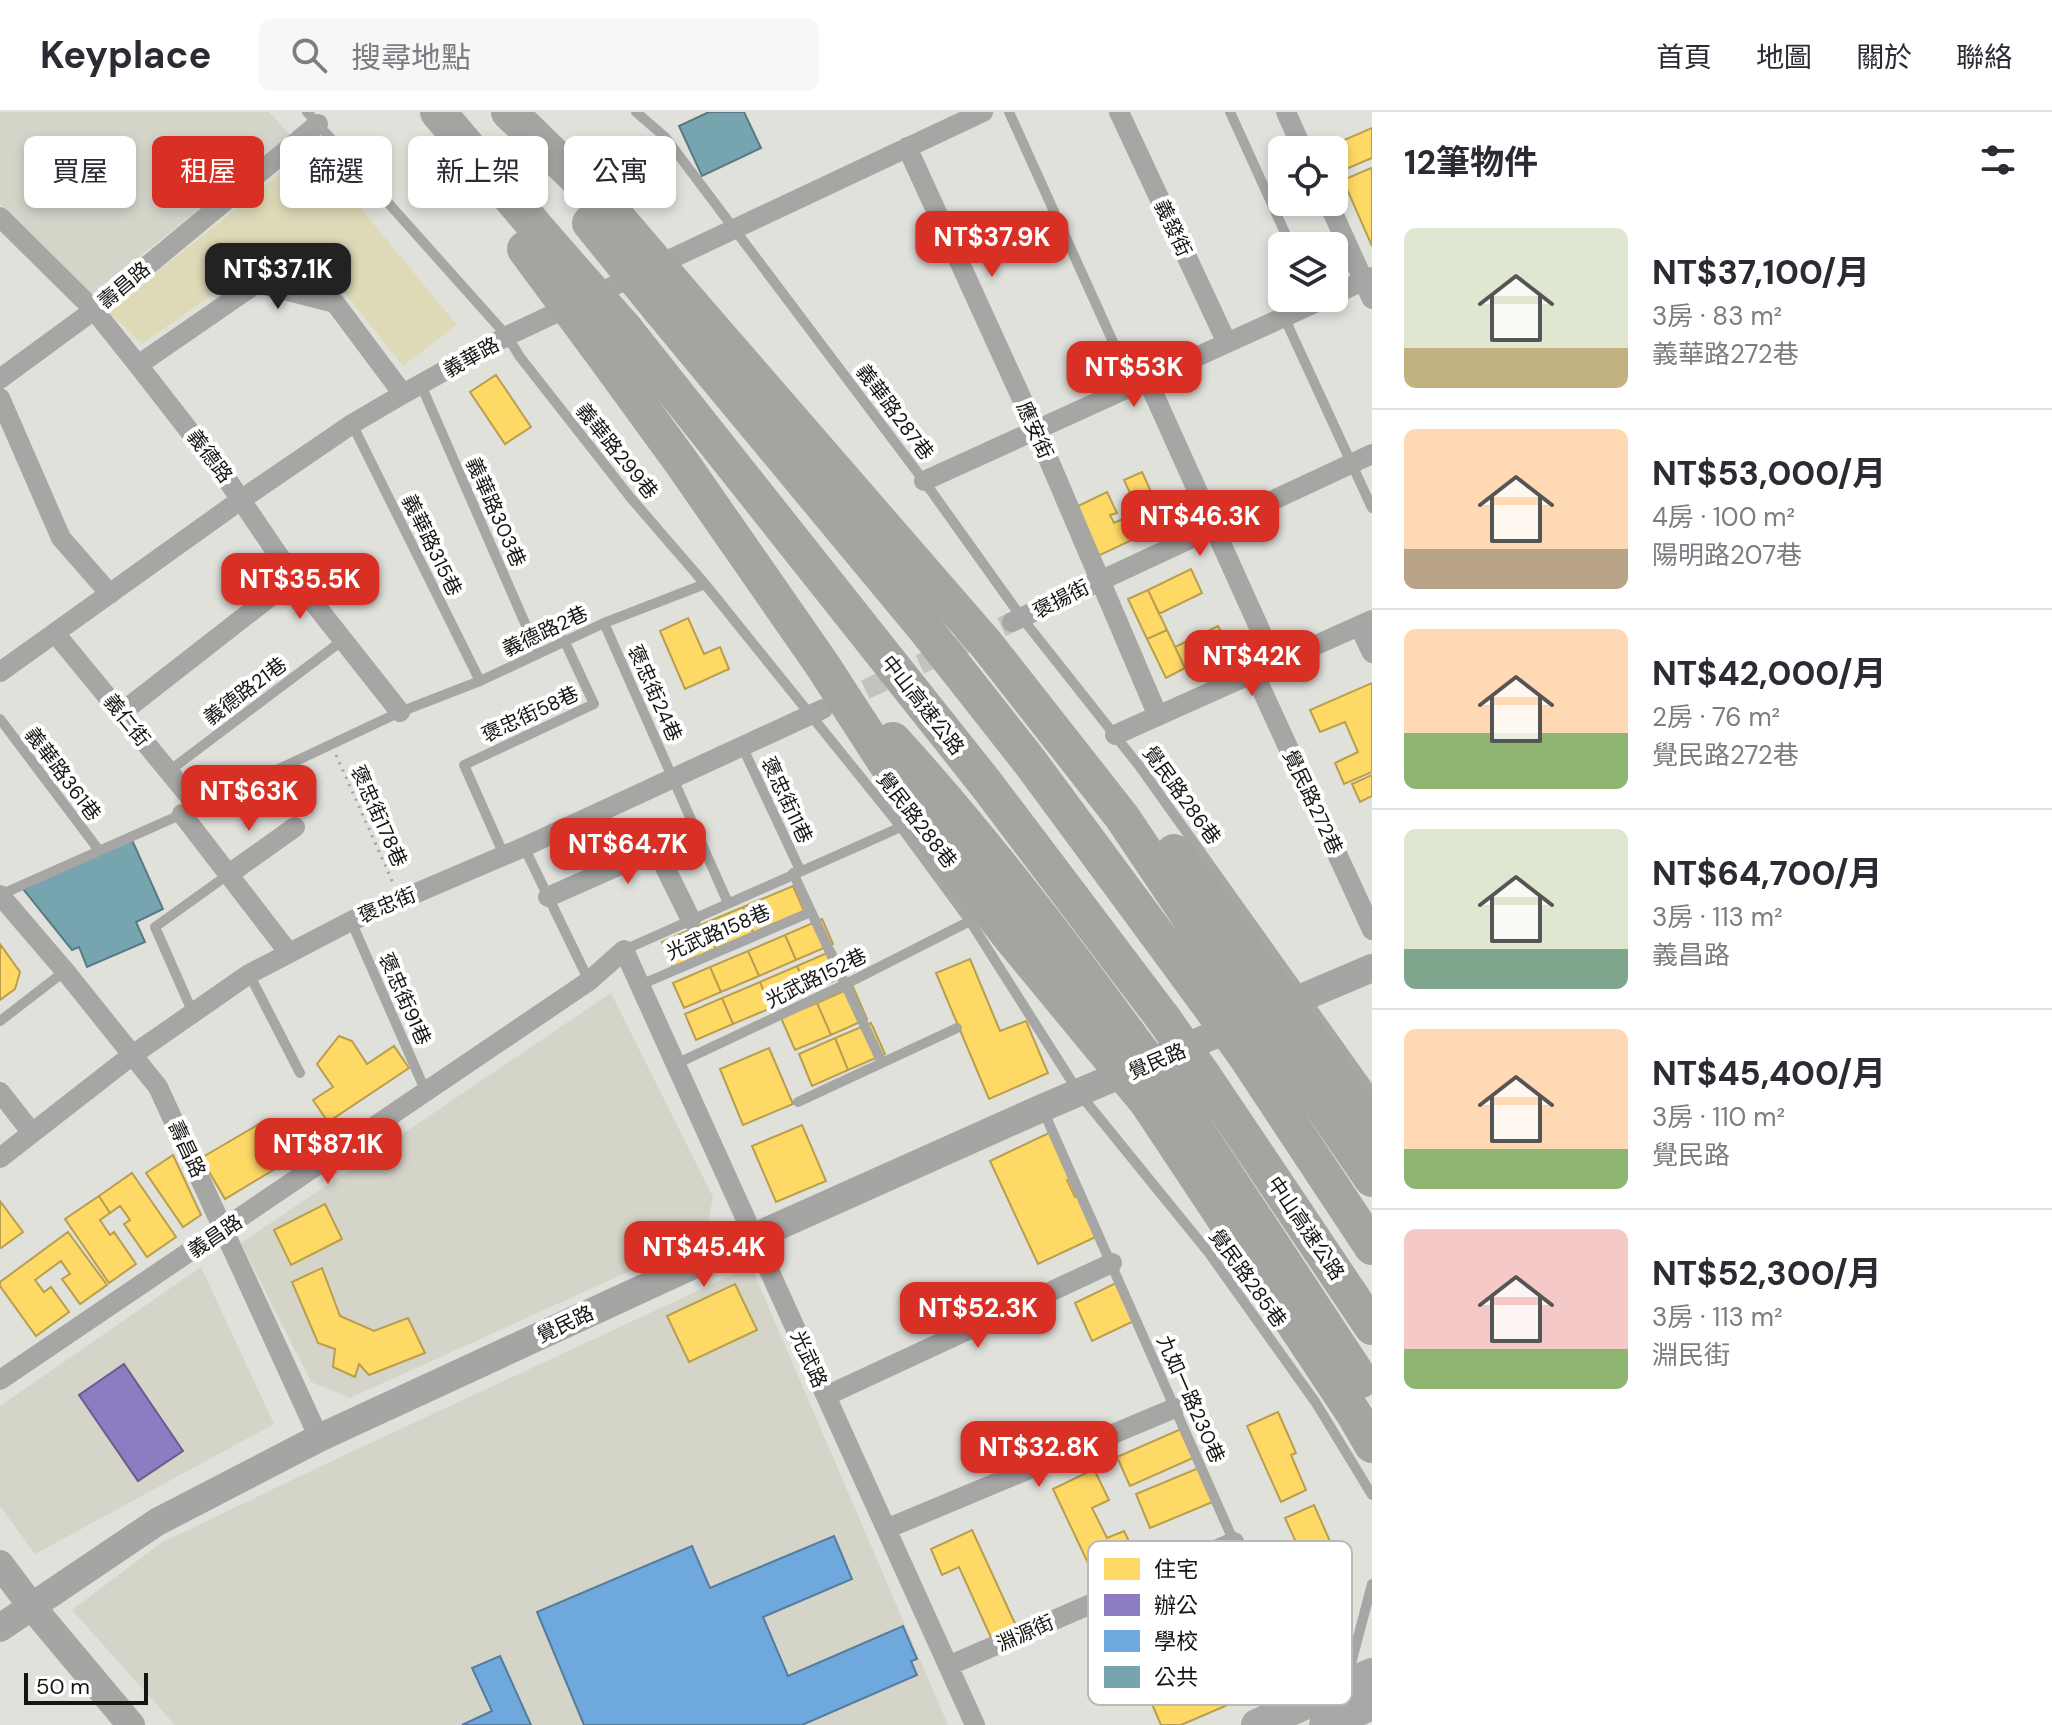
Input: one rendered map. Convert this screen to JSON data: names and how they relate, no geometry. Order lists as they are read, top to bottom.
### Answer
{
  "streets": {
    "highway": ["中山高速公路"],
    "street": [
      "義發街",
      "壽昌路",
      "義華路",
      "應安街",
      "義德路",
      "褒揚街",
      "義仁街",
      "覺民路272巷",
      "褒忠街",
      "覺民路",
      "義昌路",
      "光武路",
      "淵源街"
    ],
    "lane": [
      "義華路287巷",
      "義華路299巷",
      "義華路303巷",
      "義華路315巷",
      "義德路2巷",
      "義德路21巷",
      "褒忠街24巷",
      "褒忠街58巷",
      "義華路361巷",
      "覺民路286巷",
      "褒忠街11巷",
      "覺民路288巷",
      "光武路158巷",
      "光武路152巷",
      "褒忠街91巷",
      "覺民路285巷",
      "九如一路230巷"
    ],
    "path": ["褒忠街178巷"]
  },
  "crossings": [
    ["壽昌路", "義華路299巷"],
    ["壽昌路", "義德路"],
    ["壽昌路", "義華路361巷"],
    ["壽昌路", "褒忠街"],
    ["壽昌路", "覺民路"],
    ["壽昌路", "義昌路"],
    ["義華路", "義華路287巷"],
    ["義華路", "應安街"],
    ["義華路", "義華路299巷"],
    ["義華路", "義德路"],
    ["義華路", "義華路303巷"],
    ["義華路", "義華路315巷"],
    ["義華路", "義仁街"],
    ["義華路287巷", "褒揚街"],
    ["義華路287巷", "覺民路286巷"],
    ["應安街", "褒揚街"],
    ["義華路299巷", "義德路2巷"],
    ["義華路299巷", "覺民路288巷"],
    ["義德路", "義德路2巷"],
    ["義德路", "義德路21巷"],
    ["義華路303巷", "義德路2巷"],
    ["義華路315巷", "義德路2巷"],
    ["褒揚街", "覺民路286巷"],
    ["義德路2巷", "褒忠街24巷"],
    ["義德路2巷", "褒忠街58巷"],
    ["義德路2巷", "義華路361巷"],
    ["義德路2巷", "褒忠街178巷"],
    ["義德路2巷", "覺民路288巷"],
    ["義德路21巷", "義仁街"],
    ["褒忠街24巷", "褒忠街"],
    ["褒忠街58巷", "褒忠街"],
    ["義仁街", "義華路361巷"],
    ["義仁街", "褒忠街"],
    ["義華路361巷", "褒忠街178巷"],
    ["覺民路286巷", "覺民路"],
    ["褒忠街11巷", "褒忠街"],
    ["褒忠街11巷", "光武路158巷"],
    ["褒忠街11巷", "光武路152巷"],
    ["褒忠街178巷", "褒忠街"],
    ["覺民路288巷", "褒忠街"],
    ["覺民路288巷", "光武路152巷"],
    ["覺民路288巷", "覺民路"],
    ["覺民路288巷", "覺民路285巷"],
    ["褒忠街", "褒忠街91巷"],
    ["光武路158巷", "光武路"],
    ["光武路152巷", "光武路"],
    ["褒忠街91巷", "義昌路"],
    ["覺民路", "覺民路285巷"],
    ["覺民路", "光武路"],
    ["覺民路", "九如一路230巷"],
    ["義昌路", "光武路"],
    ["光武路", "淵源街"]
  ],
  "legend": [
    "住宅",
    "辦公",
    "學校",
    "公共"
  ],
  "scale_bar": "50 m",
  "page": {
    "header": "Keyplace",
    "search": "搜尋地點",
    "nav": [
      "首頁",
      "地圖",
      "關於",
      "聯絡"
    ],
    "heading": "12筆物件",
    "chip": [
      "買屋",
      "租屋",
      "篩選",
      "新上架",
      "公寓"
    ],
    "list": [
      {
        "name": "NT$37,100/月",
        "note": "3房 · 83 m² · 義華路272巷"
      },
      {
        "name": "NT$53,000/月",
        "note": "4房 · 100 m² · 陽明路207巷"
      },
      {
        "name": "NT$42,000/月",
        "note": "2房 · 76 m² · 覺民路272巷"
      },
      {
        "name": "NT$64,700/月",
        "note": "3房 · 113 m² · 義昌路"
      },
      {
        "name": "NT$45,400/月",
        "note": "3房 · 110 m² · 覺民路"
      },
      {
        "name": "NT$52,300/月",
        "note": "3房 · 113 m² · 淵民街"
      }
    ],
    "price": [
      "NT$37.9K",
      "NT$37.1K",
      "NT$53K",
      "NT$46.3K",
      "NT$35.5K",
      "NT$42K",
      "NT$63K",
      "NT$64.7K",
      "NT$87.1K",
      "NT$45.4K",
      "NT$52.3K",
      "NT$32.8K"
    ],
    "scale": "50 m"
  }
}
